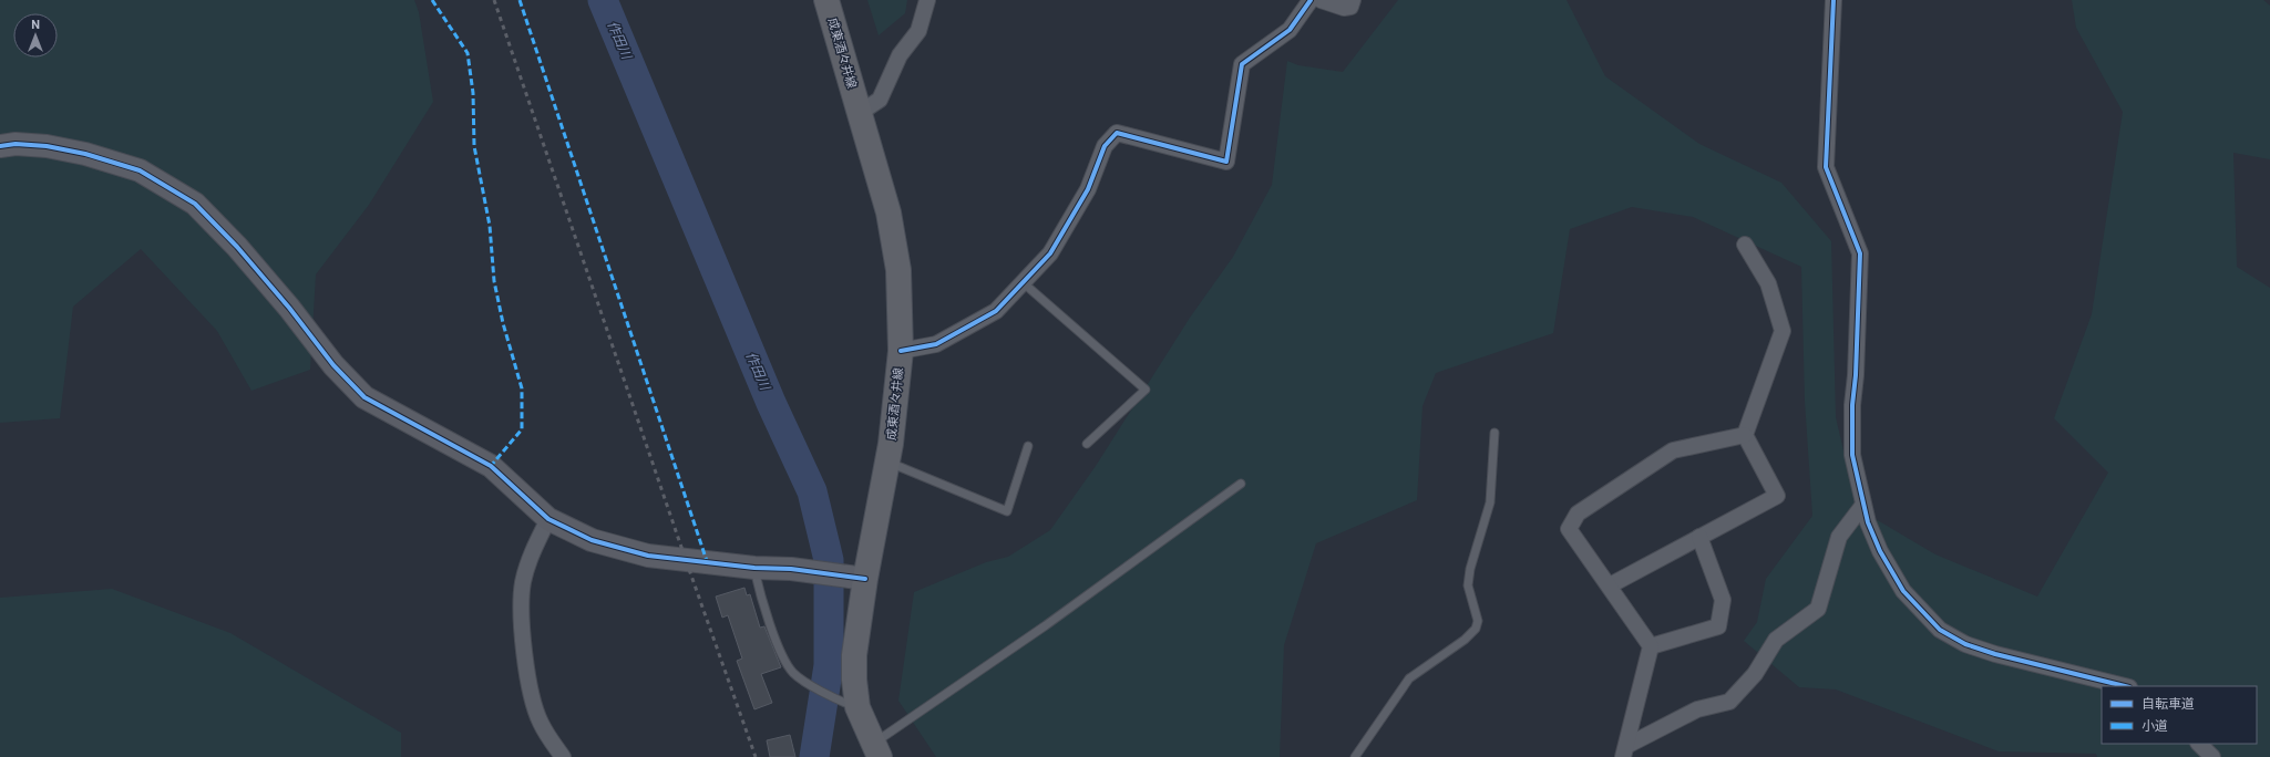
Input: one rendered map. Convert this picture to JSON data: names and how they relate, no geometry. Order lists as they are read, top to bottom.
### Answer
{
  "streets": {
    "main road": ["成東酒々井線"]
  },
  "water": ["作田川"],
  "legend": ["自転車道", "小道"],
  "north": "top"
}
